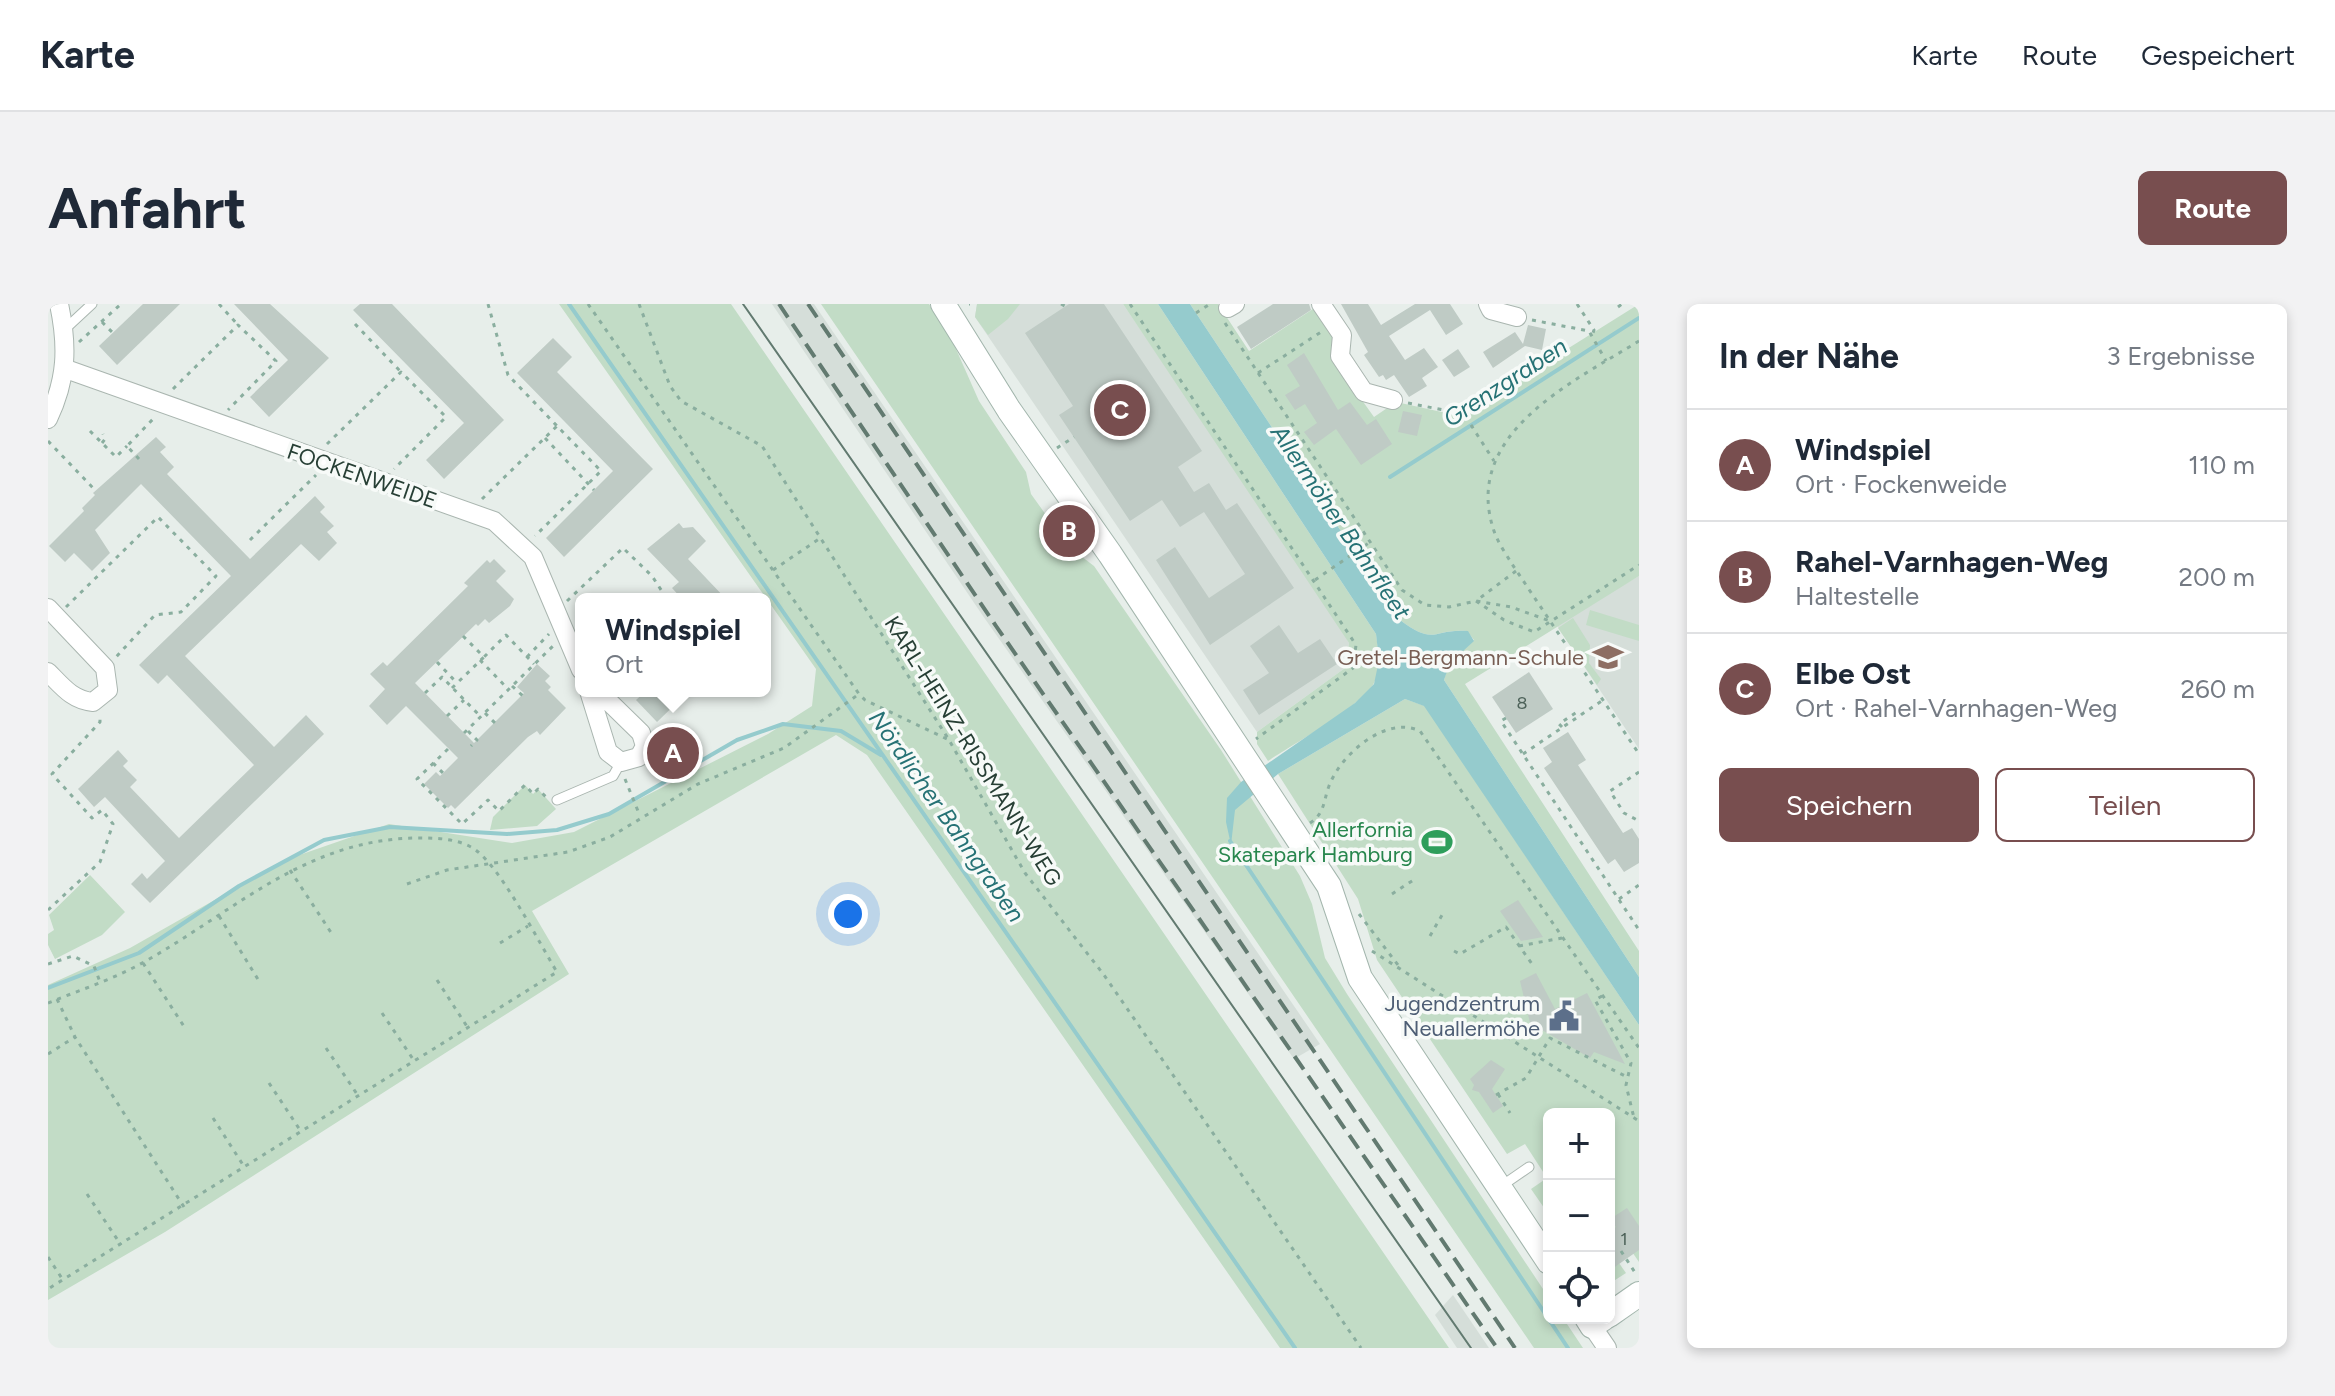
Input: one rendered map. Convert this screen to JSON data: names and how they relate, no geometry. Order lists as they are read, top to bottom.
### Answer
{
  "streets": {
    "street": ["FOCKENWEIDE"],
    "path": ["KARL-HEINZ-RISSMANN-WEG"]
  },
  "water": ["Grenzgraben", "Allermöher Bahnfleet", "Nördlicher Bahngraben"],
  "places": {
    "school or university": ["Gretel-Bergmann-Schule"],
    "sports": ["Allerfornia Skatepark Hamburg"],
    "public building": ["Jugendzentrum Neuallermöhe"]
  },
  "house_numbers": ["8", "1"],
  "page": {
    "header": "Karte",
    "nav": ["Karte", "Route", "Gespeichert"],
    "buttons": [
      "Route",
      ["Speichern", "Teilen"]
    ],
    "title": "Anfahrt",
    "heading": ["In der Nähe", "3 Ergebnisse"],
    "pins": ["C", "B", "A"],
    "list": [
      {
        "mark": "A",
        "name": "Windspiel",
        "note": "Ort · Fockenweide",
        "value": "110 m"
      },
      {
        "mark": "B",
        "name": "Rahel-Varnhagen-Weg",
        "note": "Haltestelle",
        "value": "200 m"
      },
      {
        "mark": "C",
        "name": "Elbe Ost",
        "note": "Ort · Rahel-Varnhagen-Weg",
        "value": "260 m"
      }
    ],
    "popup": ["Windspiel", "Ort"],
    "map_buttons": ["+", "−"]
  }
}
